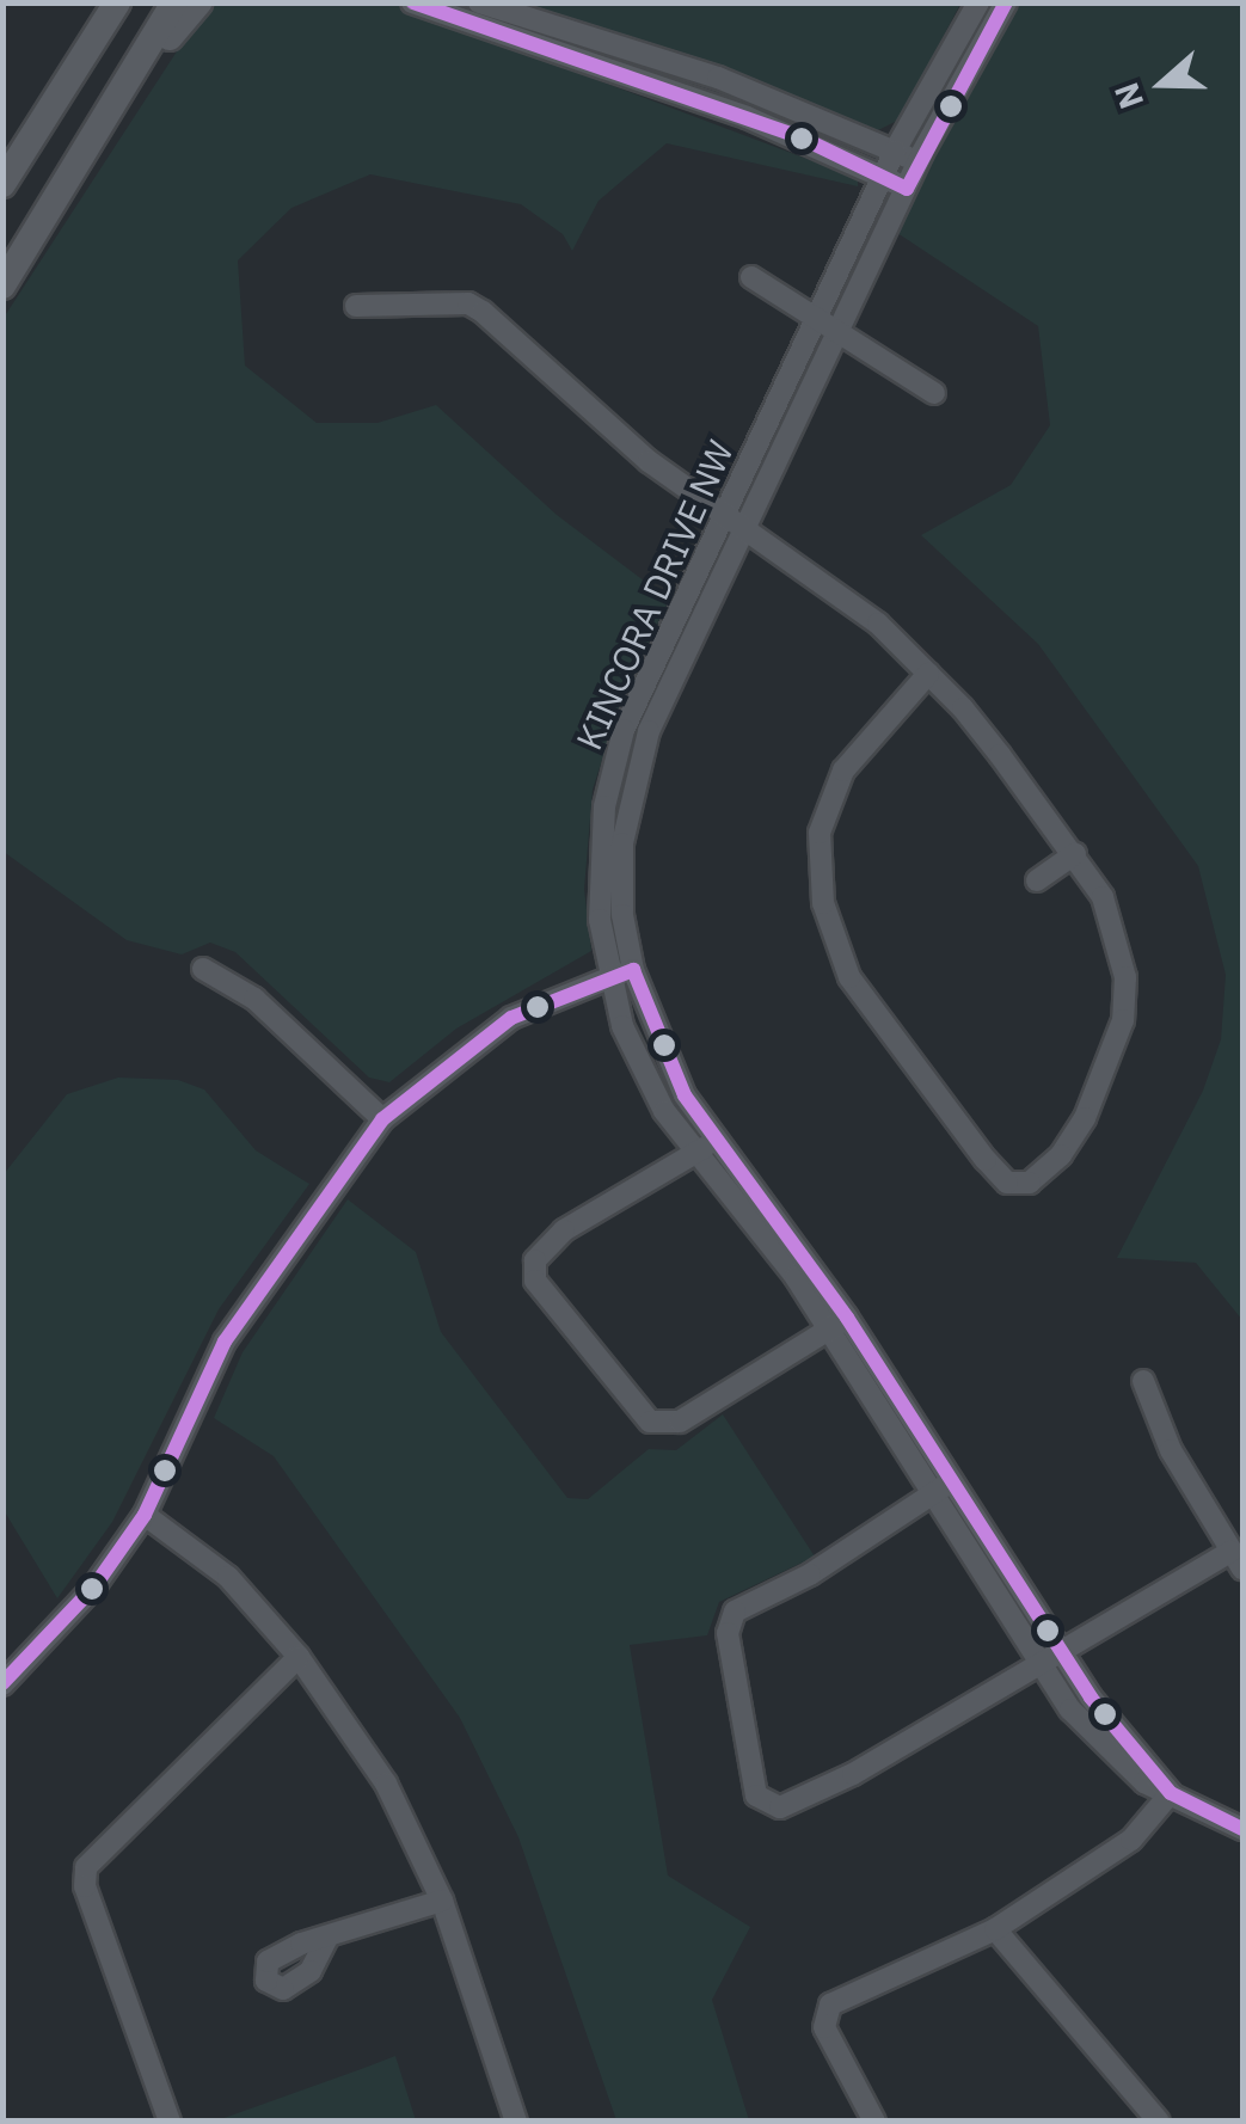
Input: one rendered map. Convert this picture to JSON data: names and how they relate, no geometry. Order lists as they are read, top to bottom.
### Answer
{
  "streets": {
    "street": ["KINCORA DRIVE NW"]
  },
  "north": "left"
}
